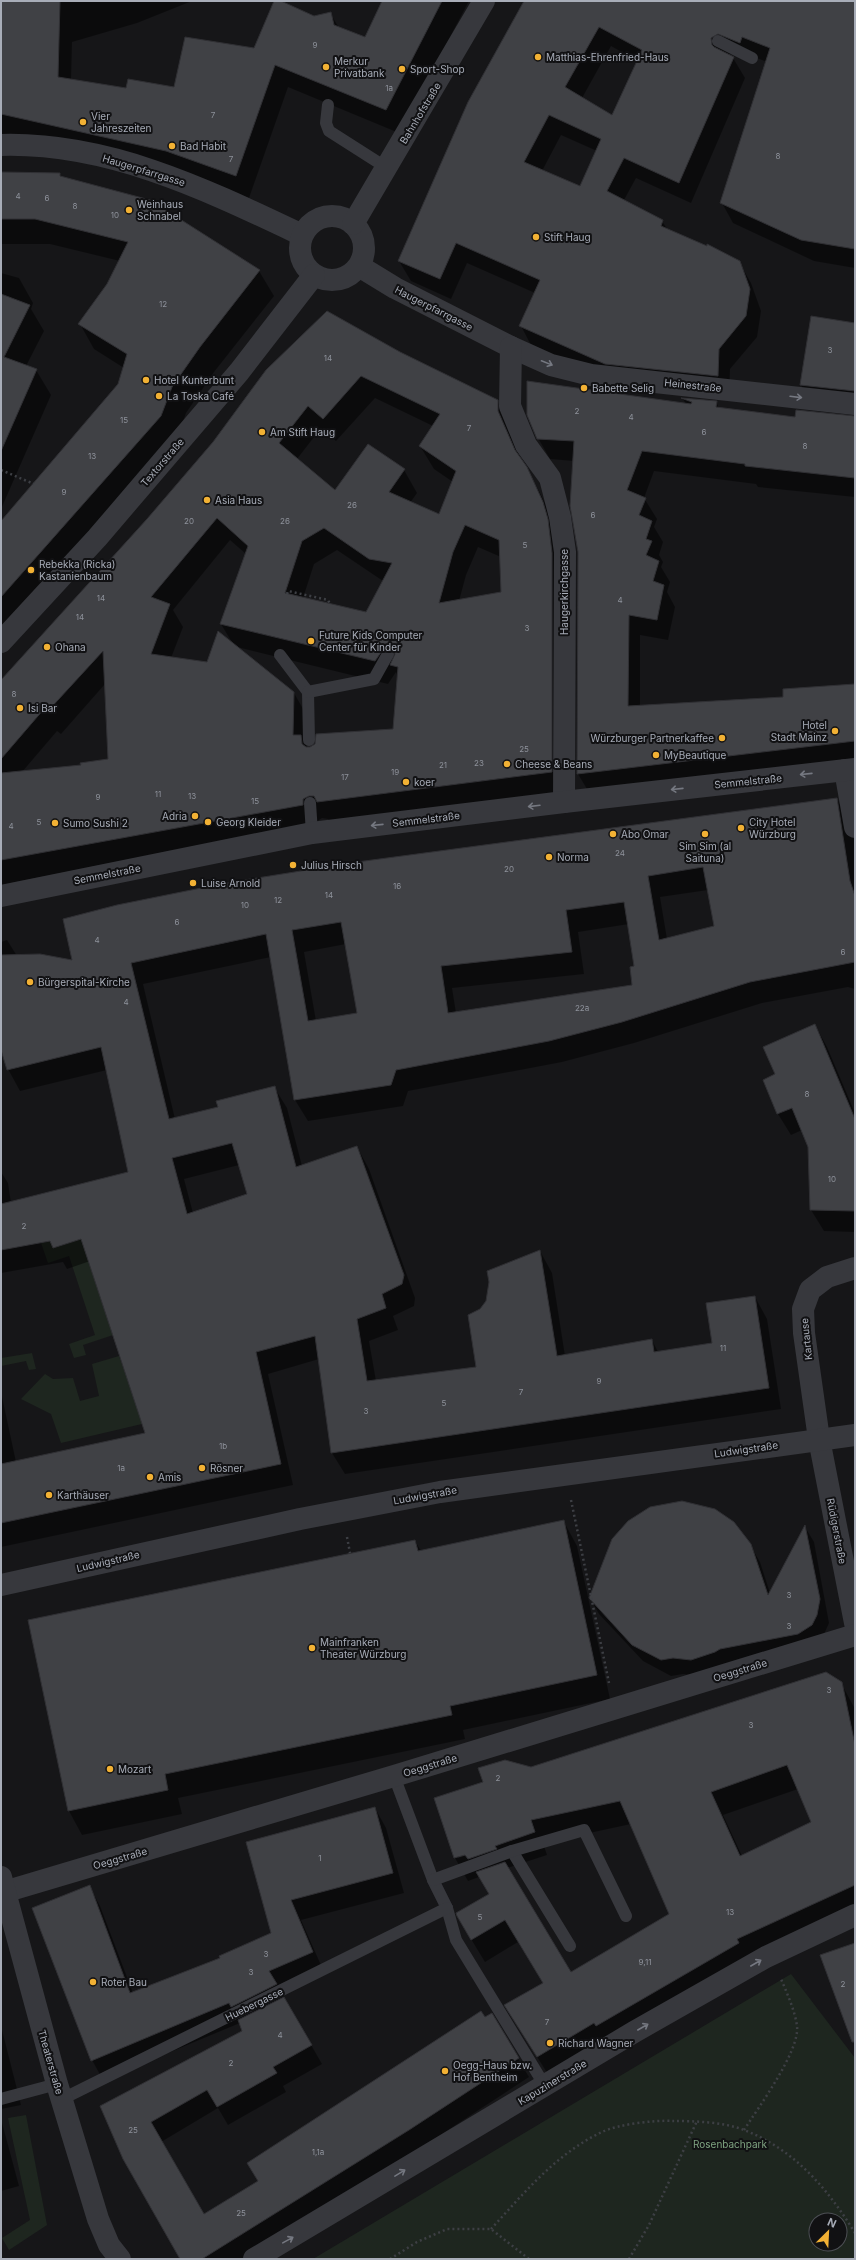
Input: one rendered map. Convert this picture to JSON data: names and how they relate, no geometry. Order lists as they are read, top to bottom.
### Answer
{
  "streets": {
    "street": [
      "Bahnhofstraße",
      "Haugerpfarrgasse",
      "Heinestraße",
      "Textorstraße",
      "Haugerkirchgasse",
      "Semmelstraße",
      "Kartause",
      "Ludwigstraße",
      "Rüdigerstraße",
      "Oeggstraße",
      "Theaterstraße",
      "Kapuzinerstraße"
    ],
    "lane": ["Huebergasse"]
  },
  "crossings": [
    ["Bahnhofstraße", "Haugerpfarrgasse"],
    ["Bahnhofstraße", "Textorstraße"],
    ["Haugerpfarrgasse", "Heinestraße"],
    ["Haugerpfarrgasse", "Textorstraße"],
    ["Haugerpfarrgasse", "Haugerkirchgasse"],
    ["Heinestraße", "Haugerkirchgasse"],
    ["Haugerkirchgasse", "Semmelstraße"],
    ["Kartause", "Ludwigstraße"],
    ["Kartause", "Rüdigerstraße"],
    ["Ludwigstraße", "Rüdigerstraße"],
    ["Oeggstraße", "Theaterstraße"],
    ["Huebergasse", "Theaterstraße"]
  ],
  "one_way": ["Heinestraße", "Semmelstraße", "Kapuzinerstraße"],
  "parks": ["Rosenbachpark"],
  "places": [
    "Matthias-Ehrenfried-Haus",
    "Merkur Privatbank",
    "Sport-Shop",
    "Vier Jahreszeiten",
    "Bad Habit",
    "Weinhaus Schnabel",
    "Stift Haug",
    "Hotel Kunterbunt",
    "Babette Selig",
    "La Toska Café",
    "Am Stift Haug",
    "Asia Haus",
    "Rebekka (Ricka) Kastanienbaum",
    "Future Kids Computer Center für Kinder",
    "Ohana",
    "Isi Bar",
    "Hotel Stadt Mainz",
    "Würzburger Partnerkaffee",
    "MyBeautique",
    "Cheese & Beans",
    "koer",
    "Adria",
    "Georg Kleider",
    "Sumo Sushi 2",
    "City Hotel Würzburg",
    "Abo Omar",
    "Sim Sim (al Saituna)",
    "Norma",
    "Julius Hirsch",
    "Luise Arnold",
    "Bürgerspital-Kirche",
    "Rösner",
    "Amis",
    "Karthäuser",
    "Mainfranken Theater Würzburg",
    "Mozart",
    "Roter Bau",
    "Richard Wagner",
    "Oegg-Haus bzw. Hof Bentheim"
  ],
  "house_numbers": [
    "9",
    "1a",
    "7",
    "8",
    "7",
    "4",
    "6",
    "8",
    "10",
    "12",
    "3",
    "14",
    "2",
    "4",
    "15",
    "7",
    "6",
    "8",
    "13",
    "9",
    "26",
    "6",
    "20",
    "26",
    "5",
    "14",
    "4",
    "14",
    "3",
    "8",
    "25",
    "23",
    "21",
    "19",
    "17",
    "11",
    "13",
    "9",
    "15",
    "5",
    "4",
    "24",
    "20",
    "16",
    "14",
    "12",
    "10",
    "6",
    "4",
    "6",
    "4",
    "22a",
    "8",
    "10",
    "2",
    "11",
    "9",
    "7",
    "5",
    "3",
    "1b",
    "1a",
    "3",
    "3",
    "3",
    "3",
    "2",
    "1",
    "13",
    "5",
    "3",
    "9,11",
    "3",
    "2",
    "7",
    "4",
    "2",
    "25",
    "1,1a",
    "25"
  ],
  "north": "top right"
}
